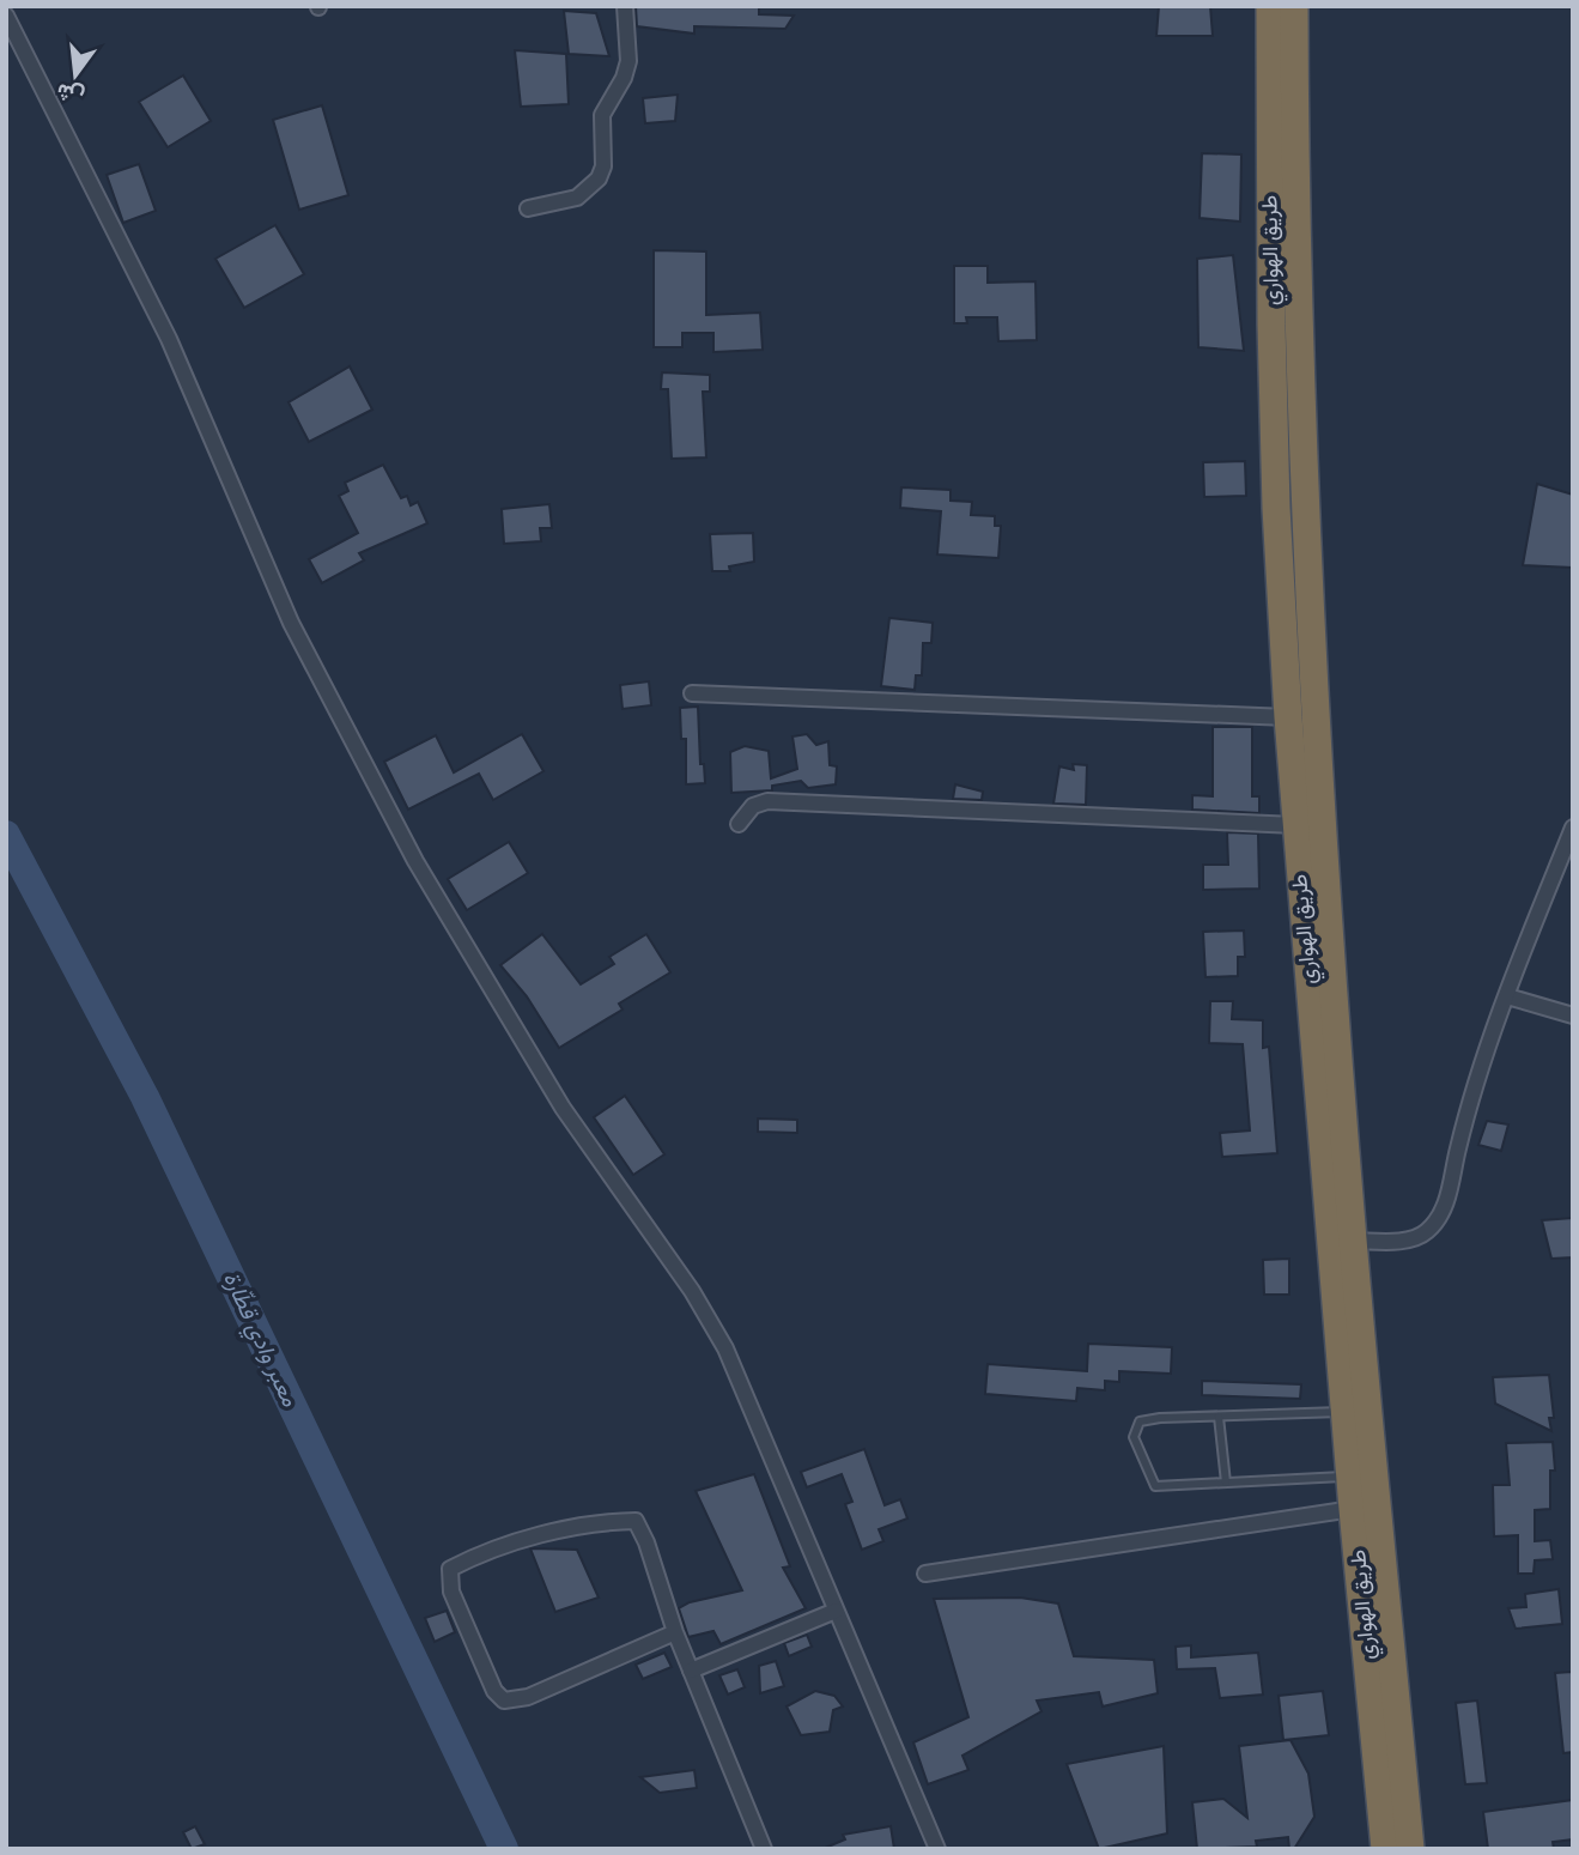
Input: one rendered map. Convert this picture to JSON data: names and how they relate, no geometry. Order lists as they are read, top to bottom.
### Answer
{
  "streets": {
    "highway": ["طريق الهواري"]
  },
  "water": ["معبر وادي قطّارة"],
  "north": "bottom"
}
